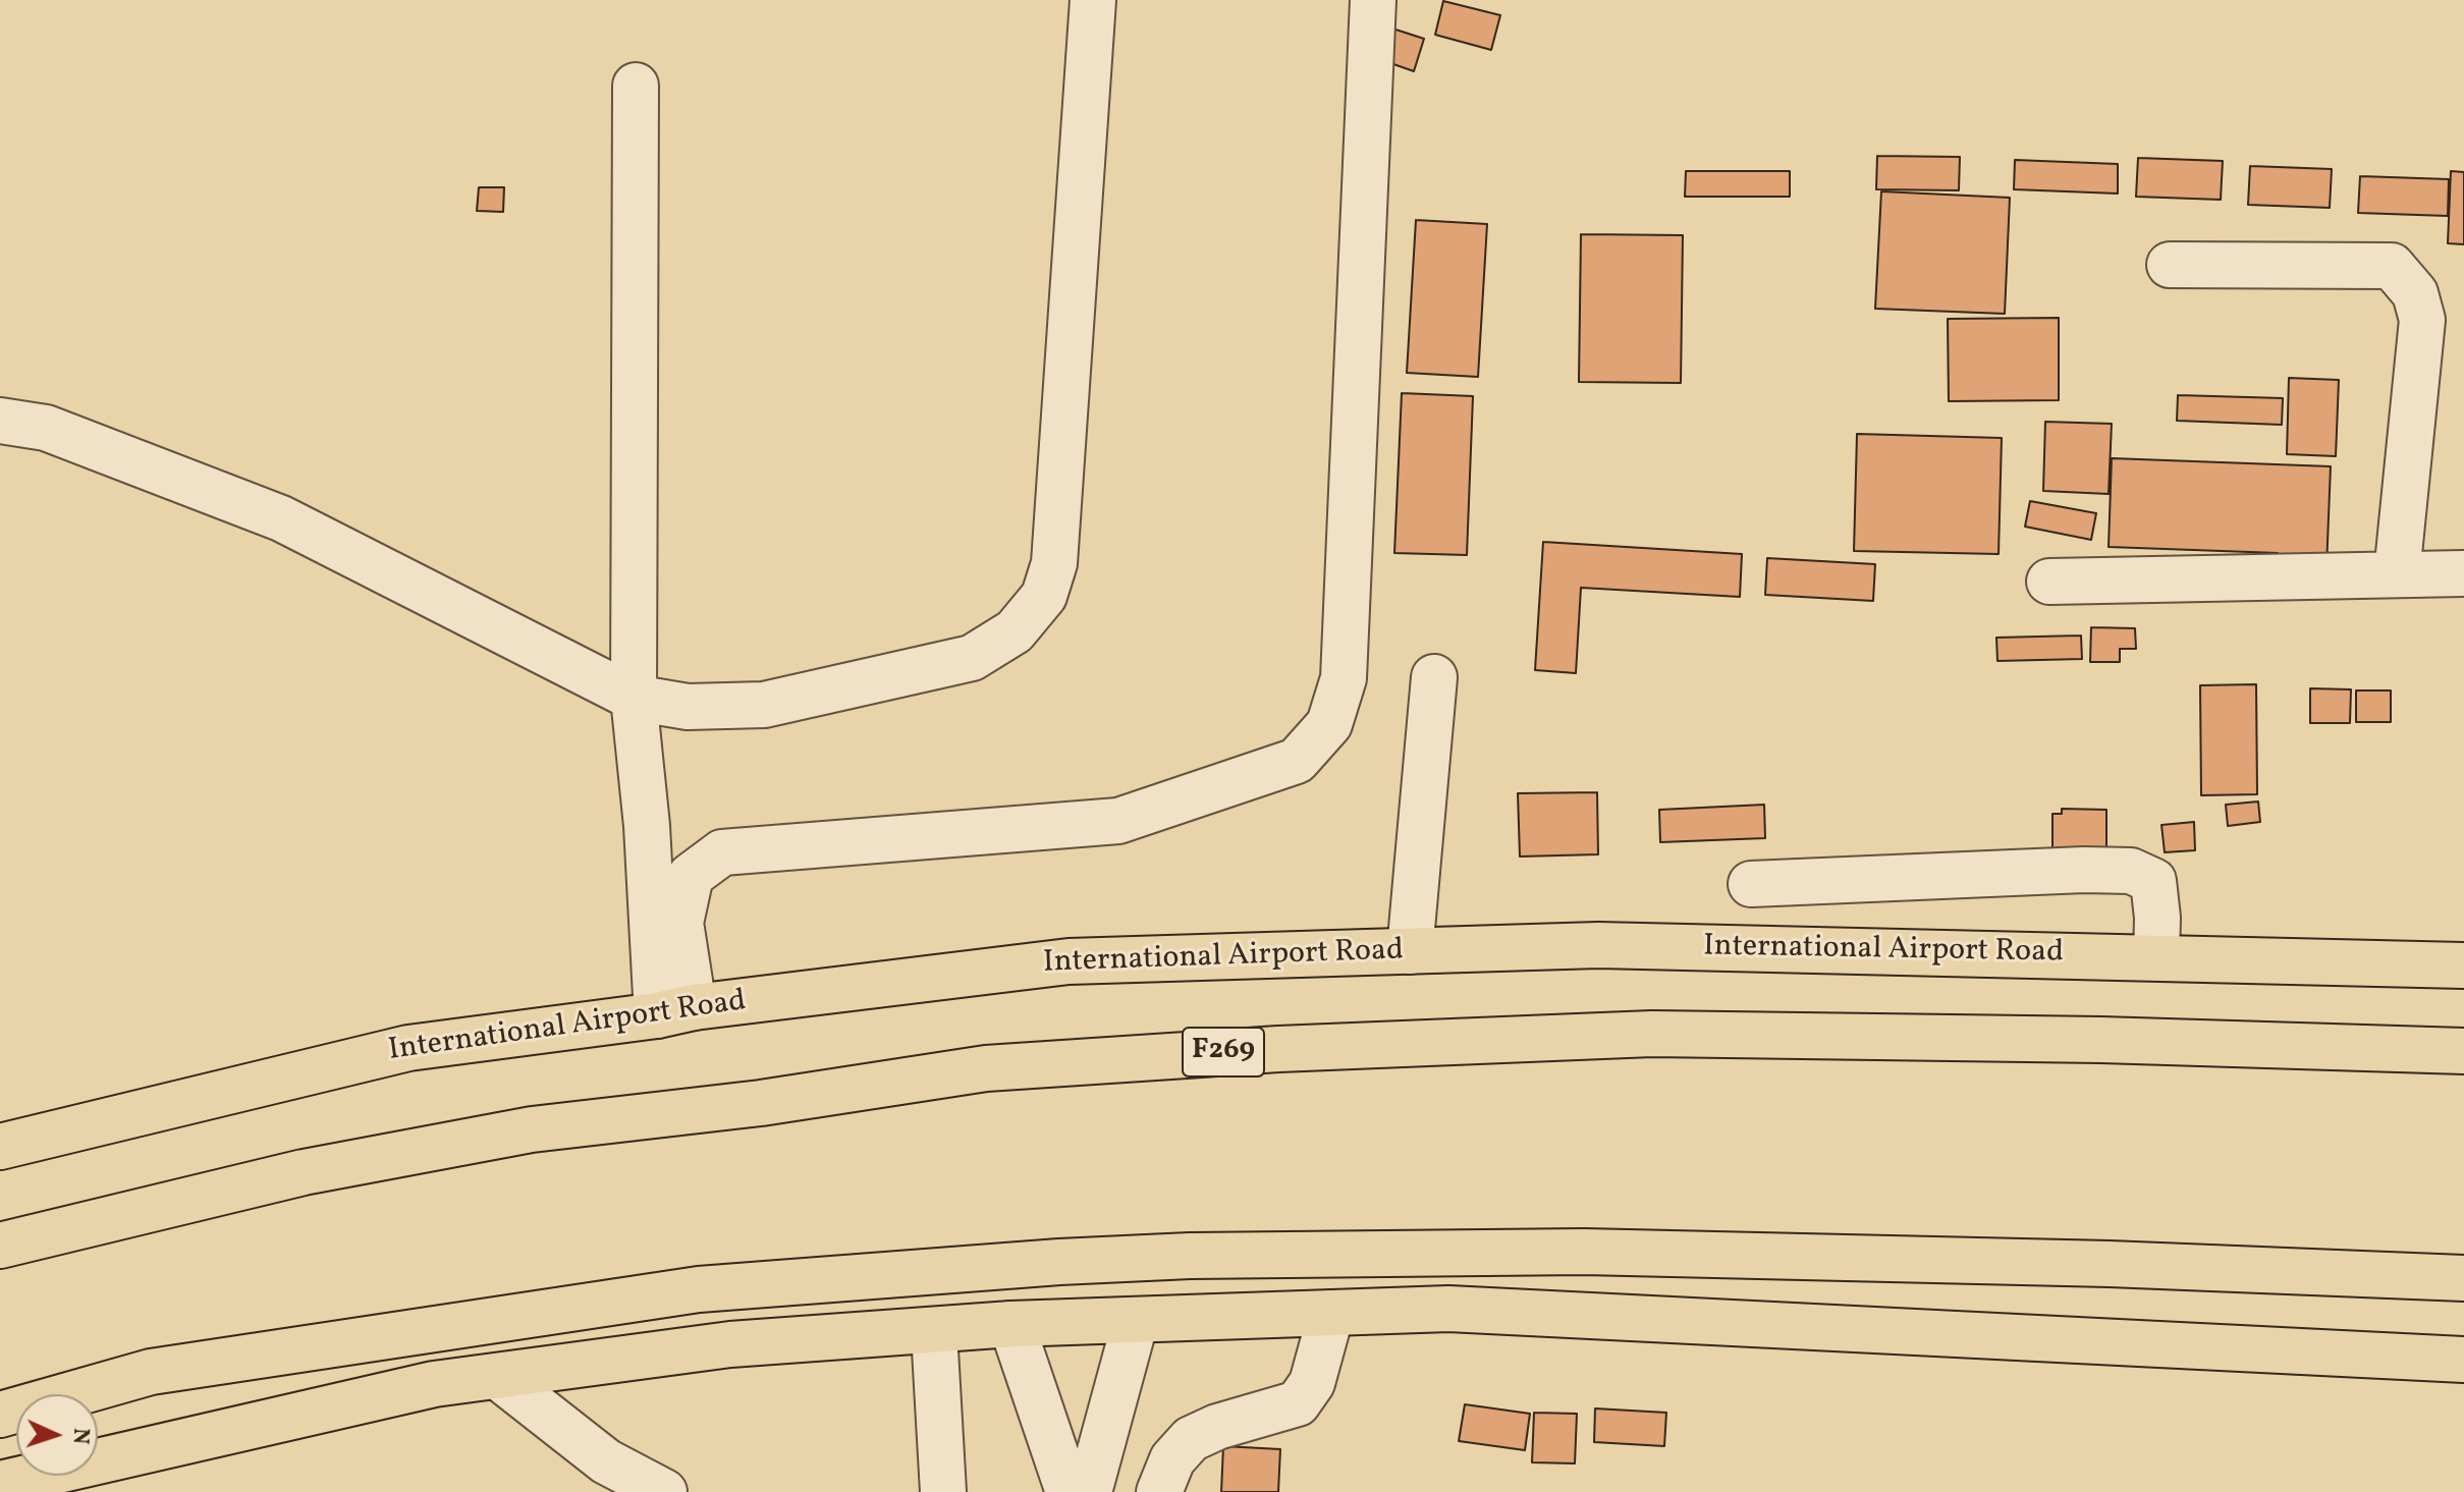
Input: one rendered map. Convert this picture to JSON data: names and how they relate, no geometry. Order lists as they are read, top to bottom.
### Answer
{
  "streets": {
    "main road": ["International Airport Road", "F269"]
  },
  "north": "right"
}
